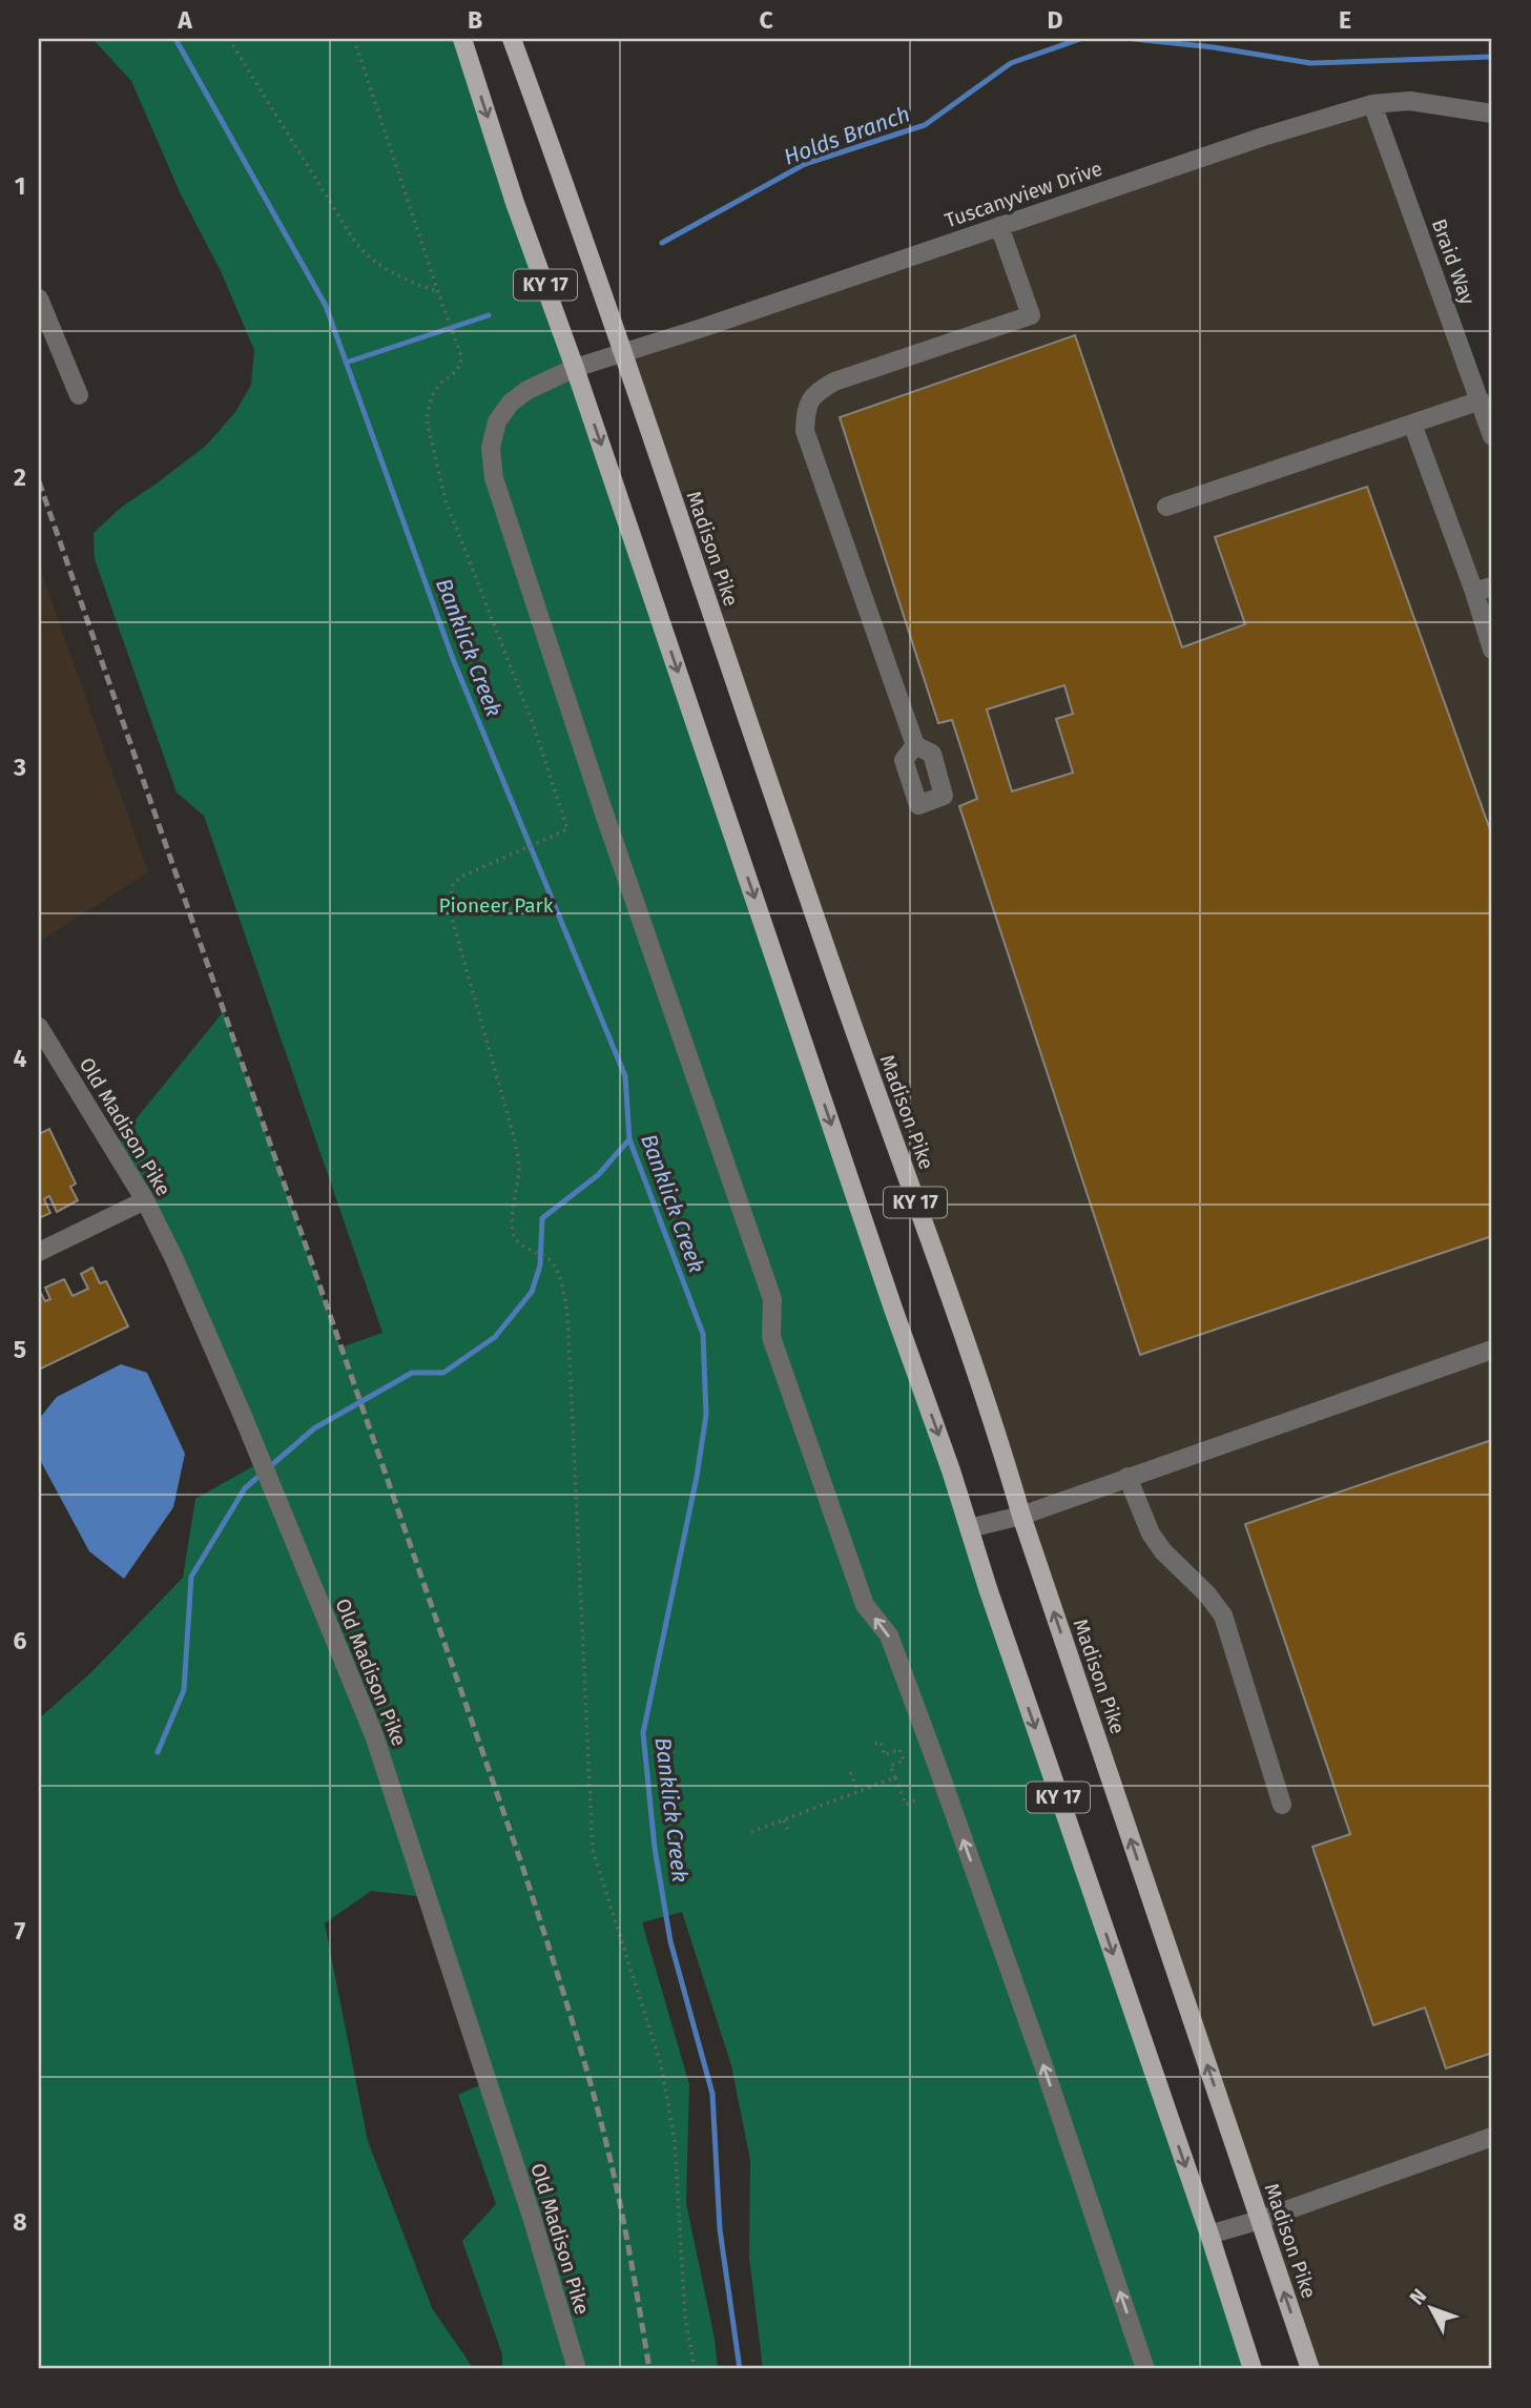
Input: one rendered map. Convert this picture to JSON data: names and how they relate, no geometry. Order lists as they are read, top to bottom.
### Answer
{
  "streets": {
    "main road": ["KY 17", "Madison Pike"],
    "street": ["Tuscanyview Drive", "Braid Way", "Old Madison Pike"]
  },
  "crossings": [
    ["Tuscanyview Drive", "Braid Way"],
    ["Tuscanyview Drive", "KY 17"],
    ["Tuscanyview Drive", "Madison Pike"]
  ],
  "one_way": ["Tuscanyview Drive"],
  "water": ["Holds Branch", "Banklick Creek"],
  "parks": ["Pioneer Park"],
  "north": "top left",
  "grid": {
    "columns": [
      "A",
      "B",
      "C",
      "D",
      "E"
    ],
    "rows": [
      "1",
      "2",
      "3",
      "4",
      "5",
      "6",
      "7",
      "8"
    ]
  }
}
